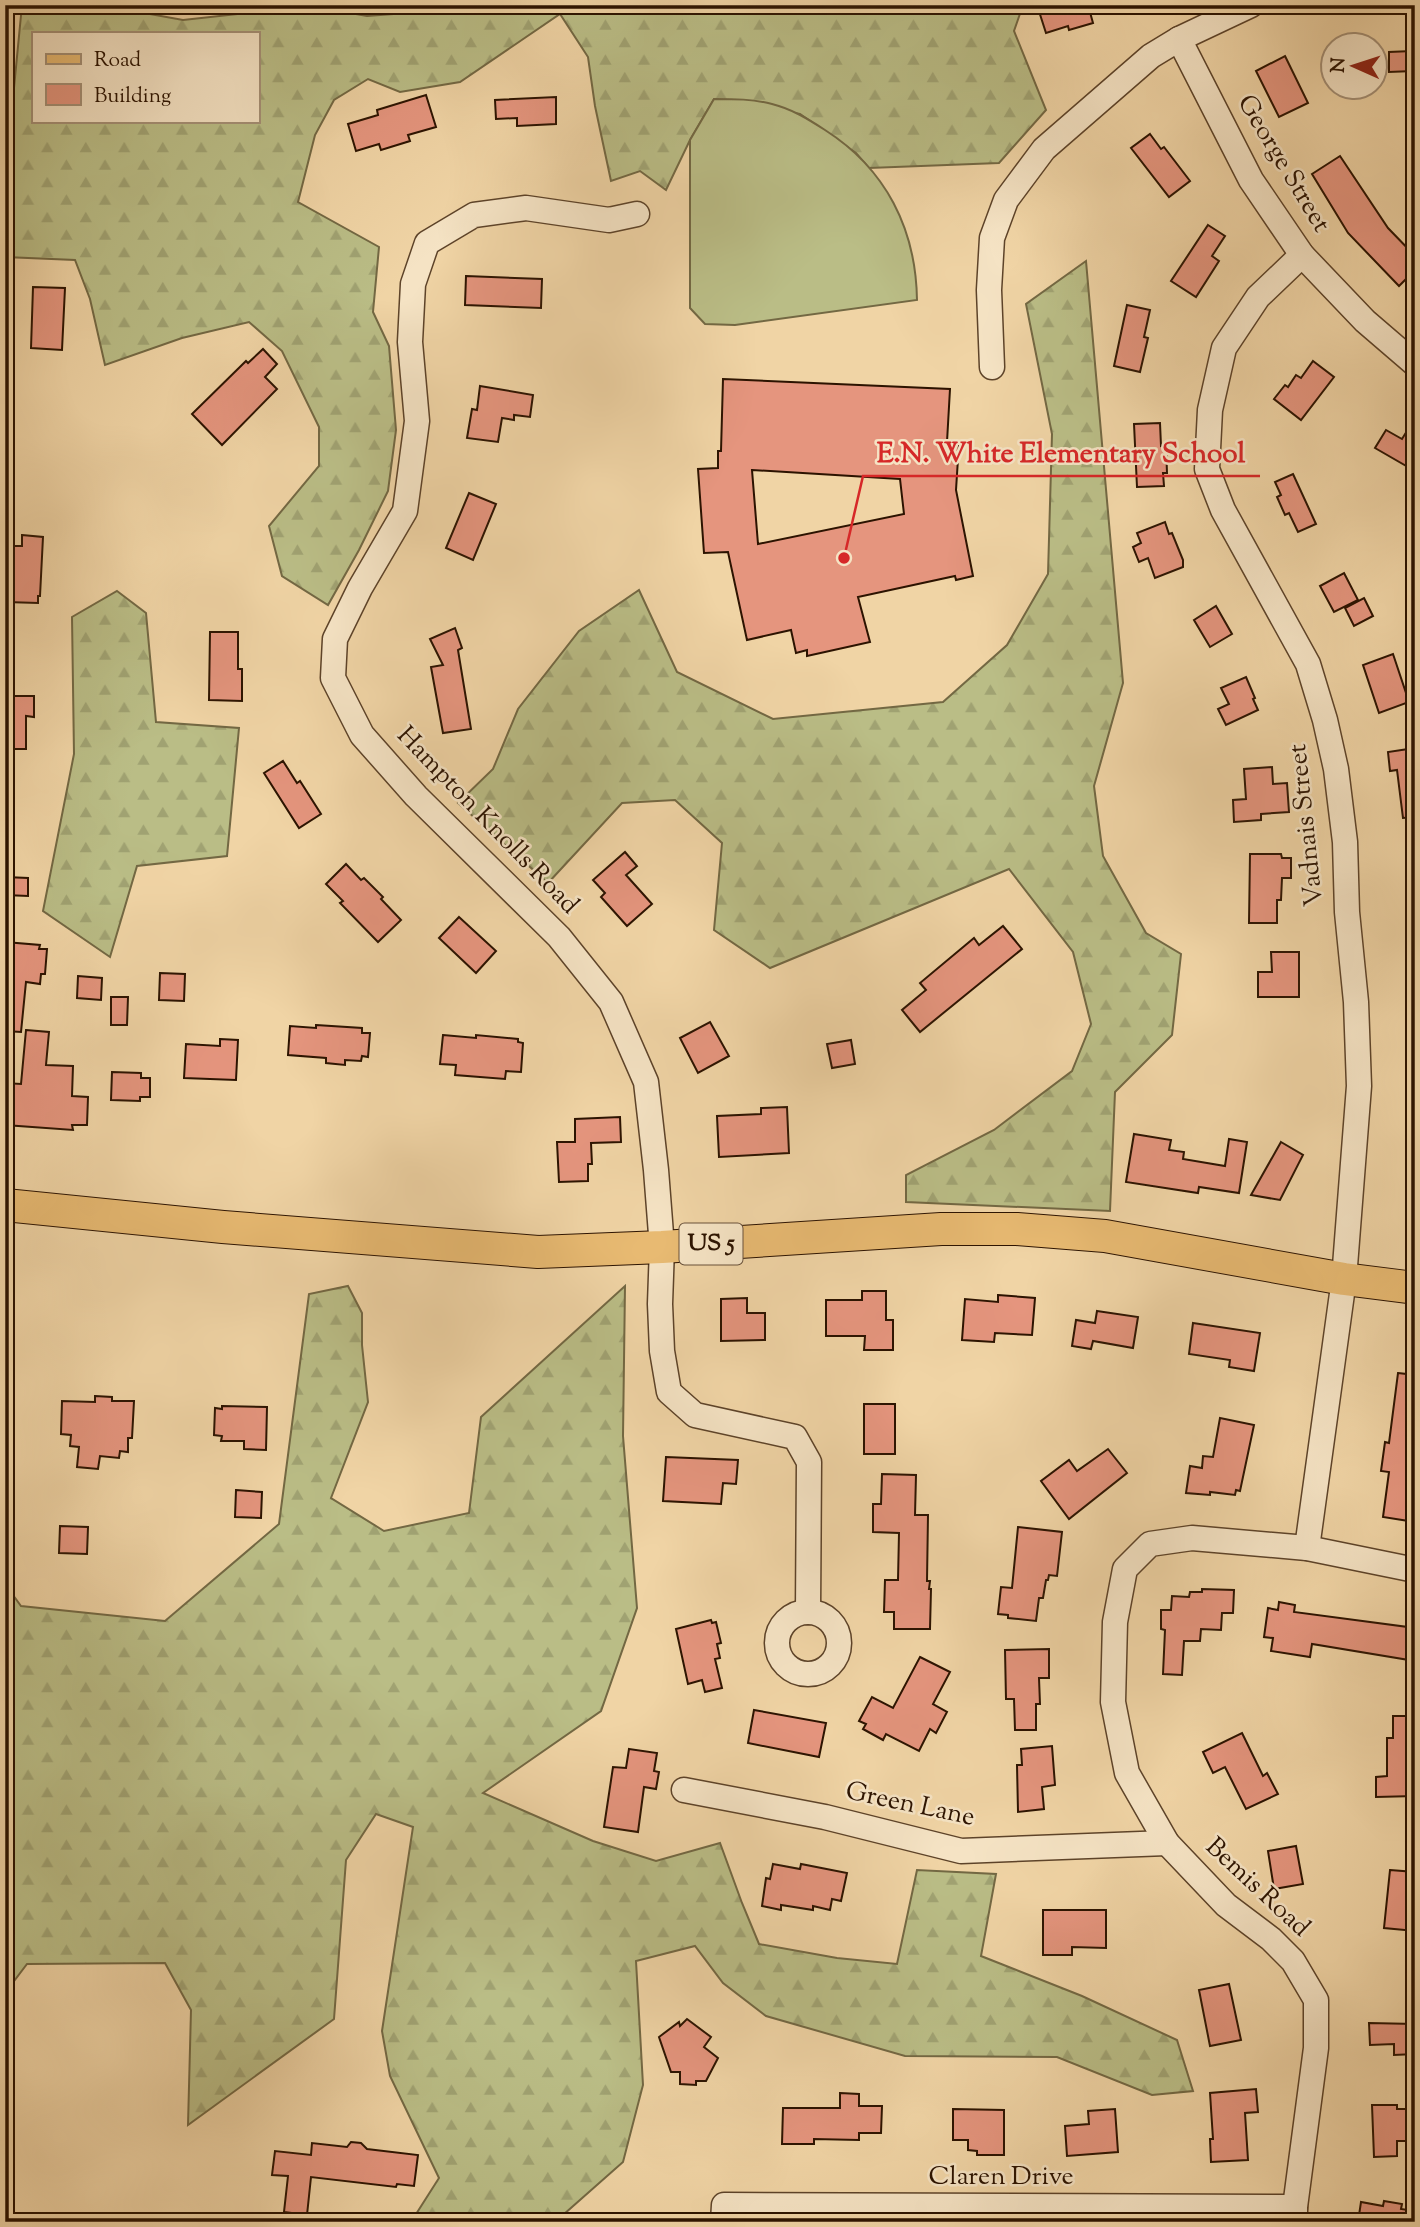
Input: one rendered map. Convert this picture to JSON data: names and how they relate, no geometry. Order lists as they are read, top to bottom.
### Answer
{
  "streets": {
    "main road": ["US 5"],
    "street": [
      "George Street",
      "Hampton Knolls Road",
      "Vadnais Street",
      "Green Lane",
      "Bemis Road",
      "Claren Drive"
    ]
  },
  "crossings": [
    ["George Street", "Vadnais Street"],
    ["Hampton Knolls Road", "US 5"],
    ["Vadnais Street", "US 5"],
    ["Green Lane", "Bemis Road"],
    ["Bemis Road", "Claren Drive"]
  ],
  "places": ["E.N. White Elementary School"],
  "legend": ["Road", "Building"],
  "north": "left"
}
